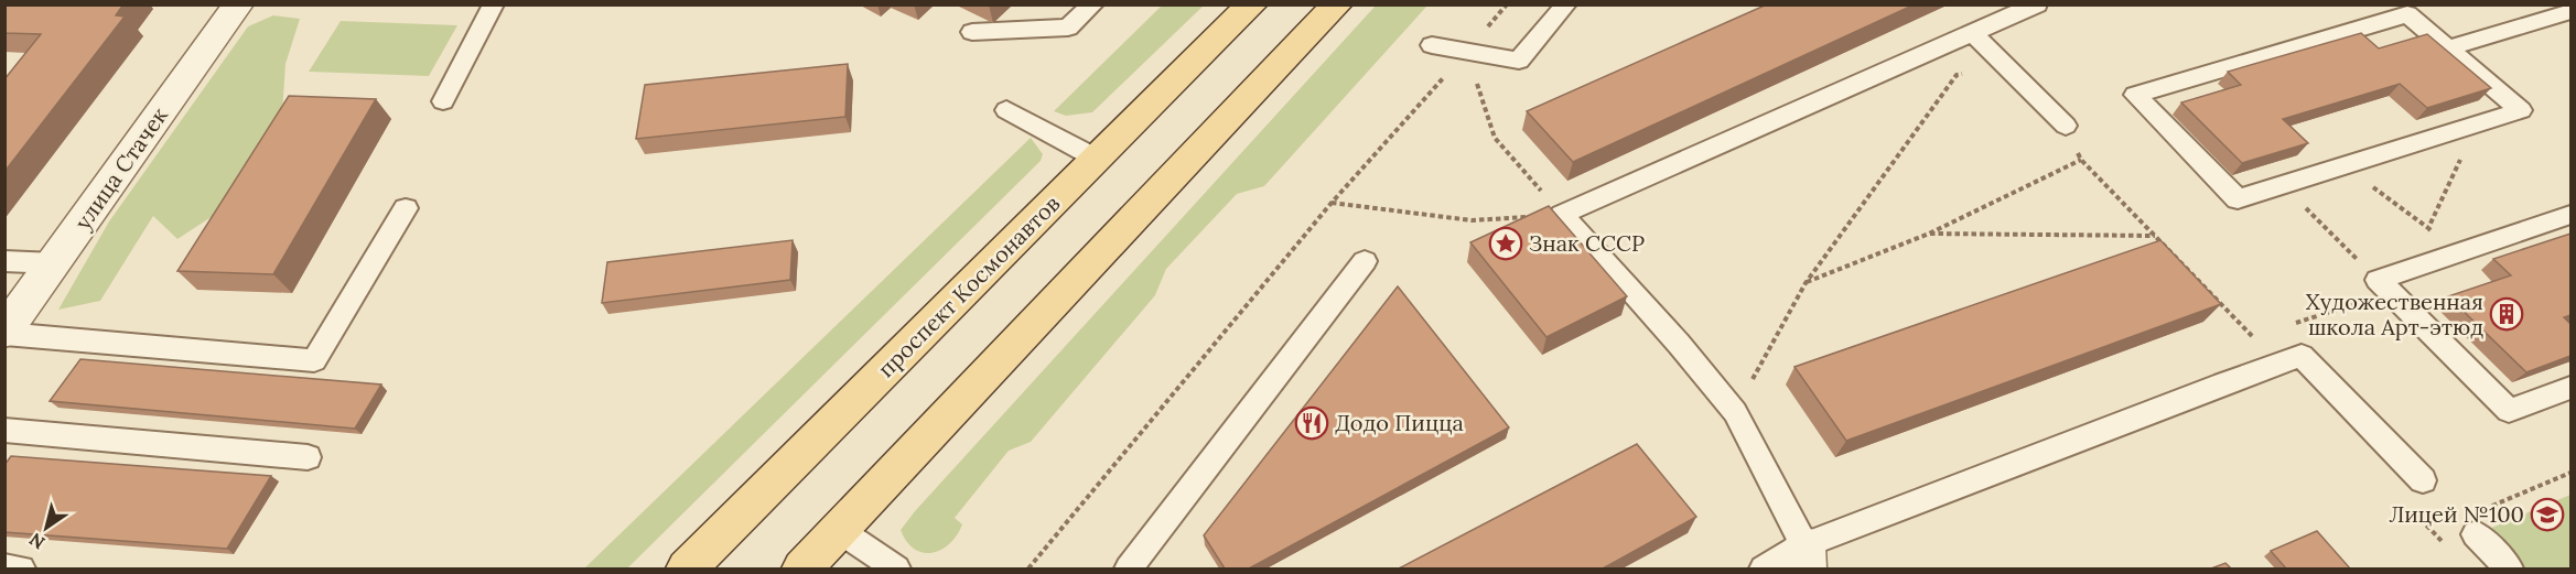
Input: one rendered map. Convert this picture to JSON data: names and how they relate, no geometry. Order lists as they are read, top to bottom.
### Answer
{
  "streets": {
    "main road": ["проспект Космонавтов"],
    "street": ["улица Стачек"]
  },
  "places": {
    "place": ["Знак СССР"],
    "building": ["Художественная школа Арт-этюд"],
    "restaurant": ["Додо Пицца"],
    "school or university": ["Лицей №100"]
  },
  "north": "bottom left"
}
